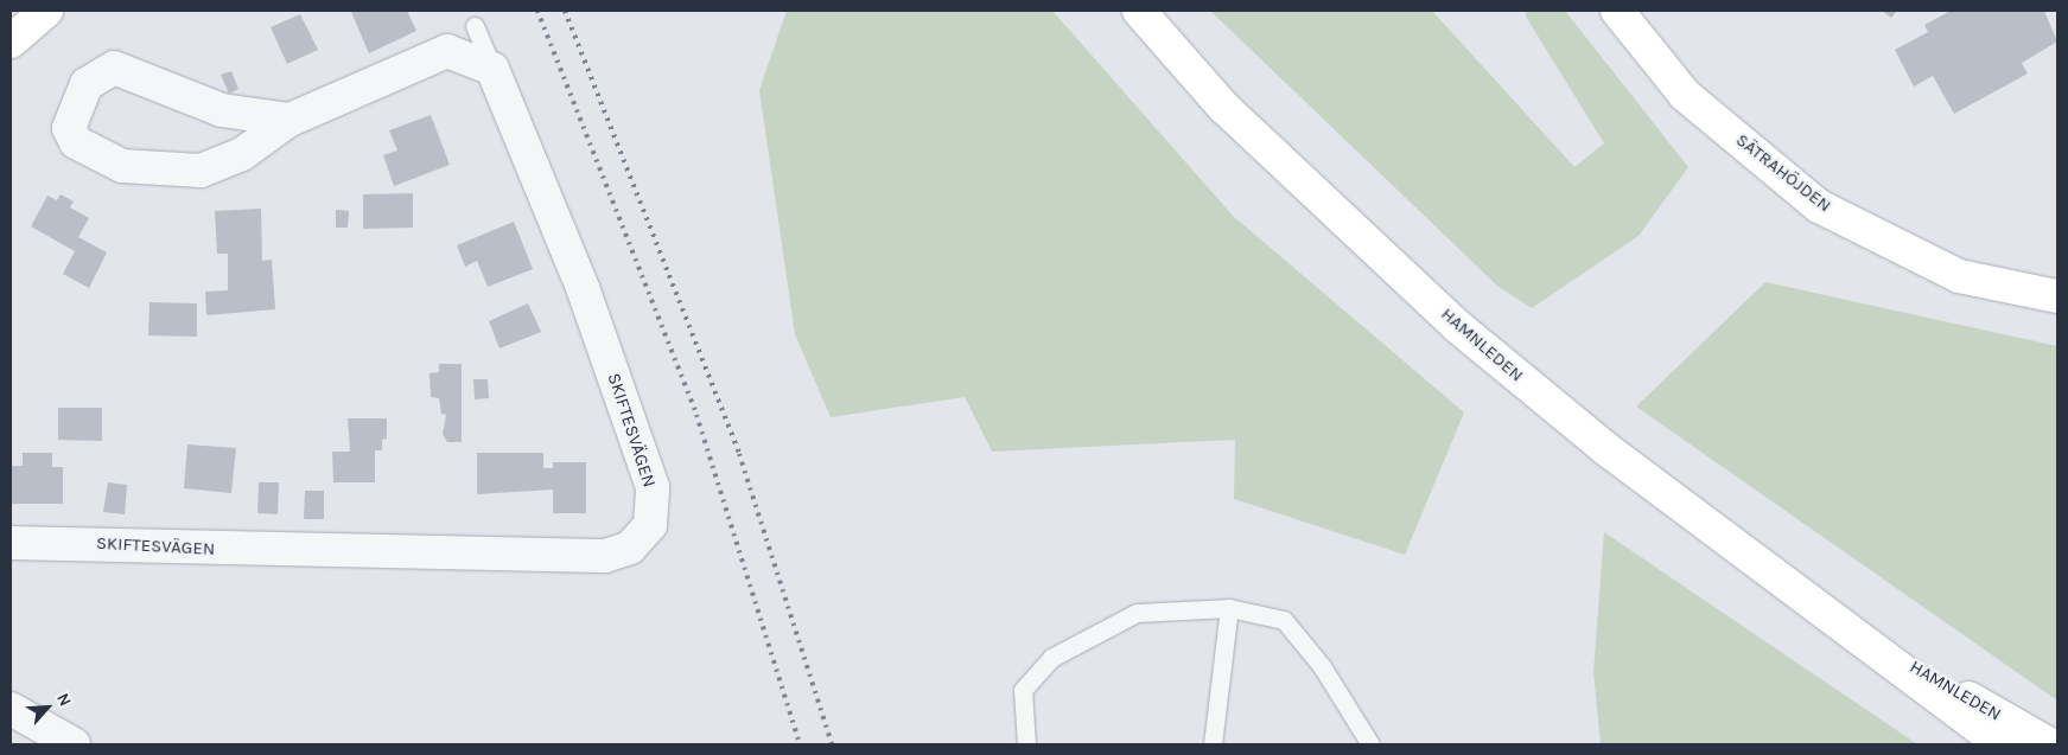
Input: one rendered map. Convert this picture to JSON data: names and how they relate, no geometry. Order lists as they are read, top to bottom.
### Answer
{
  "streets": {
    "main road": ["SÄTRAHÖJDEN", "HAMNLEDEN"],
    "street": ["SKIFTESVÄGEN"]
  },
  "north": "top right"
}
